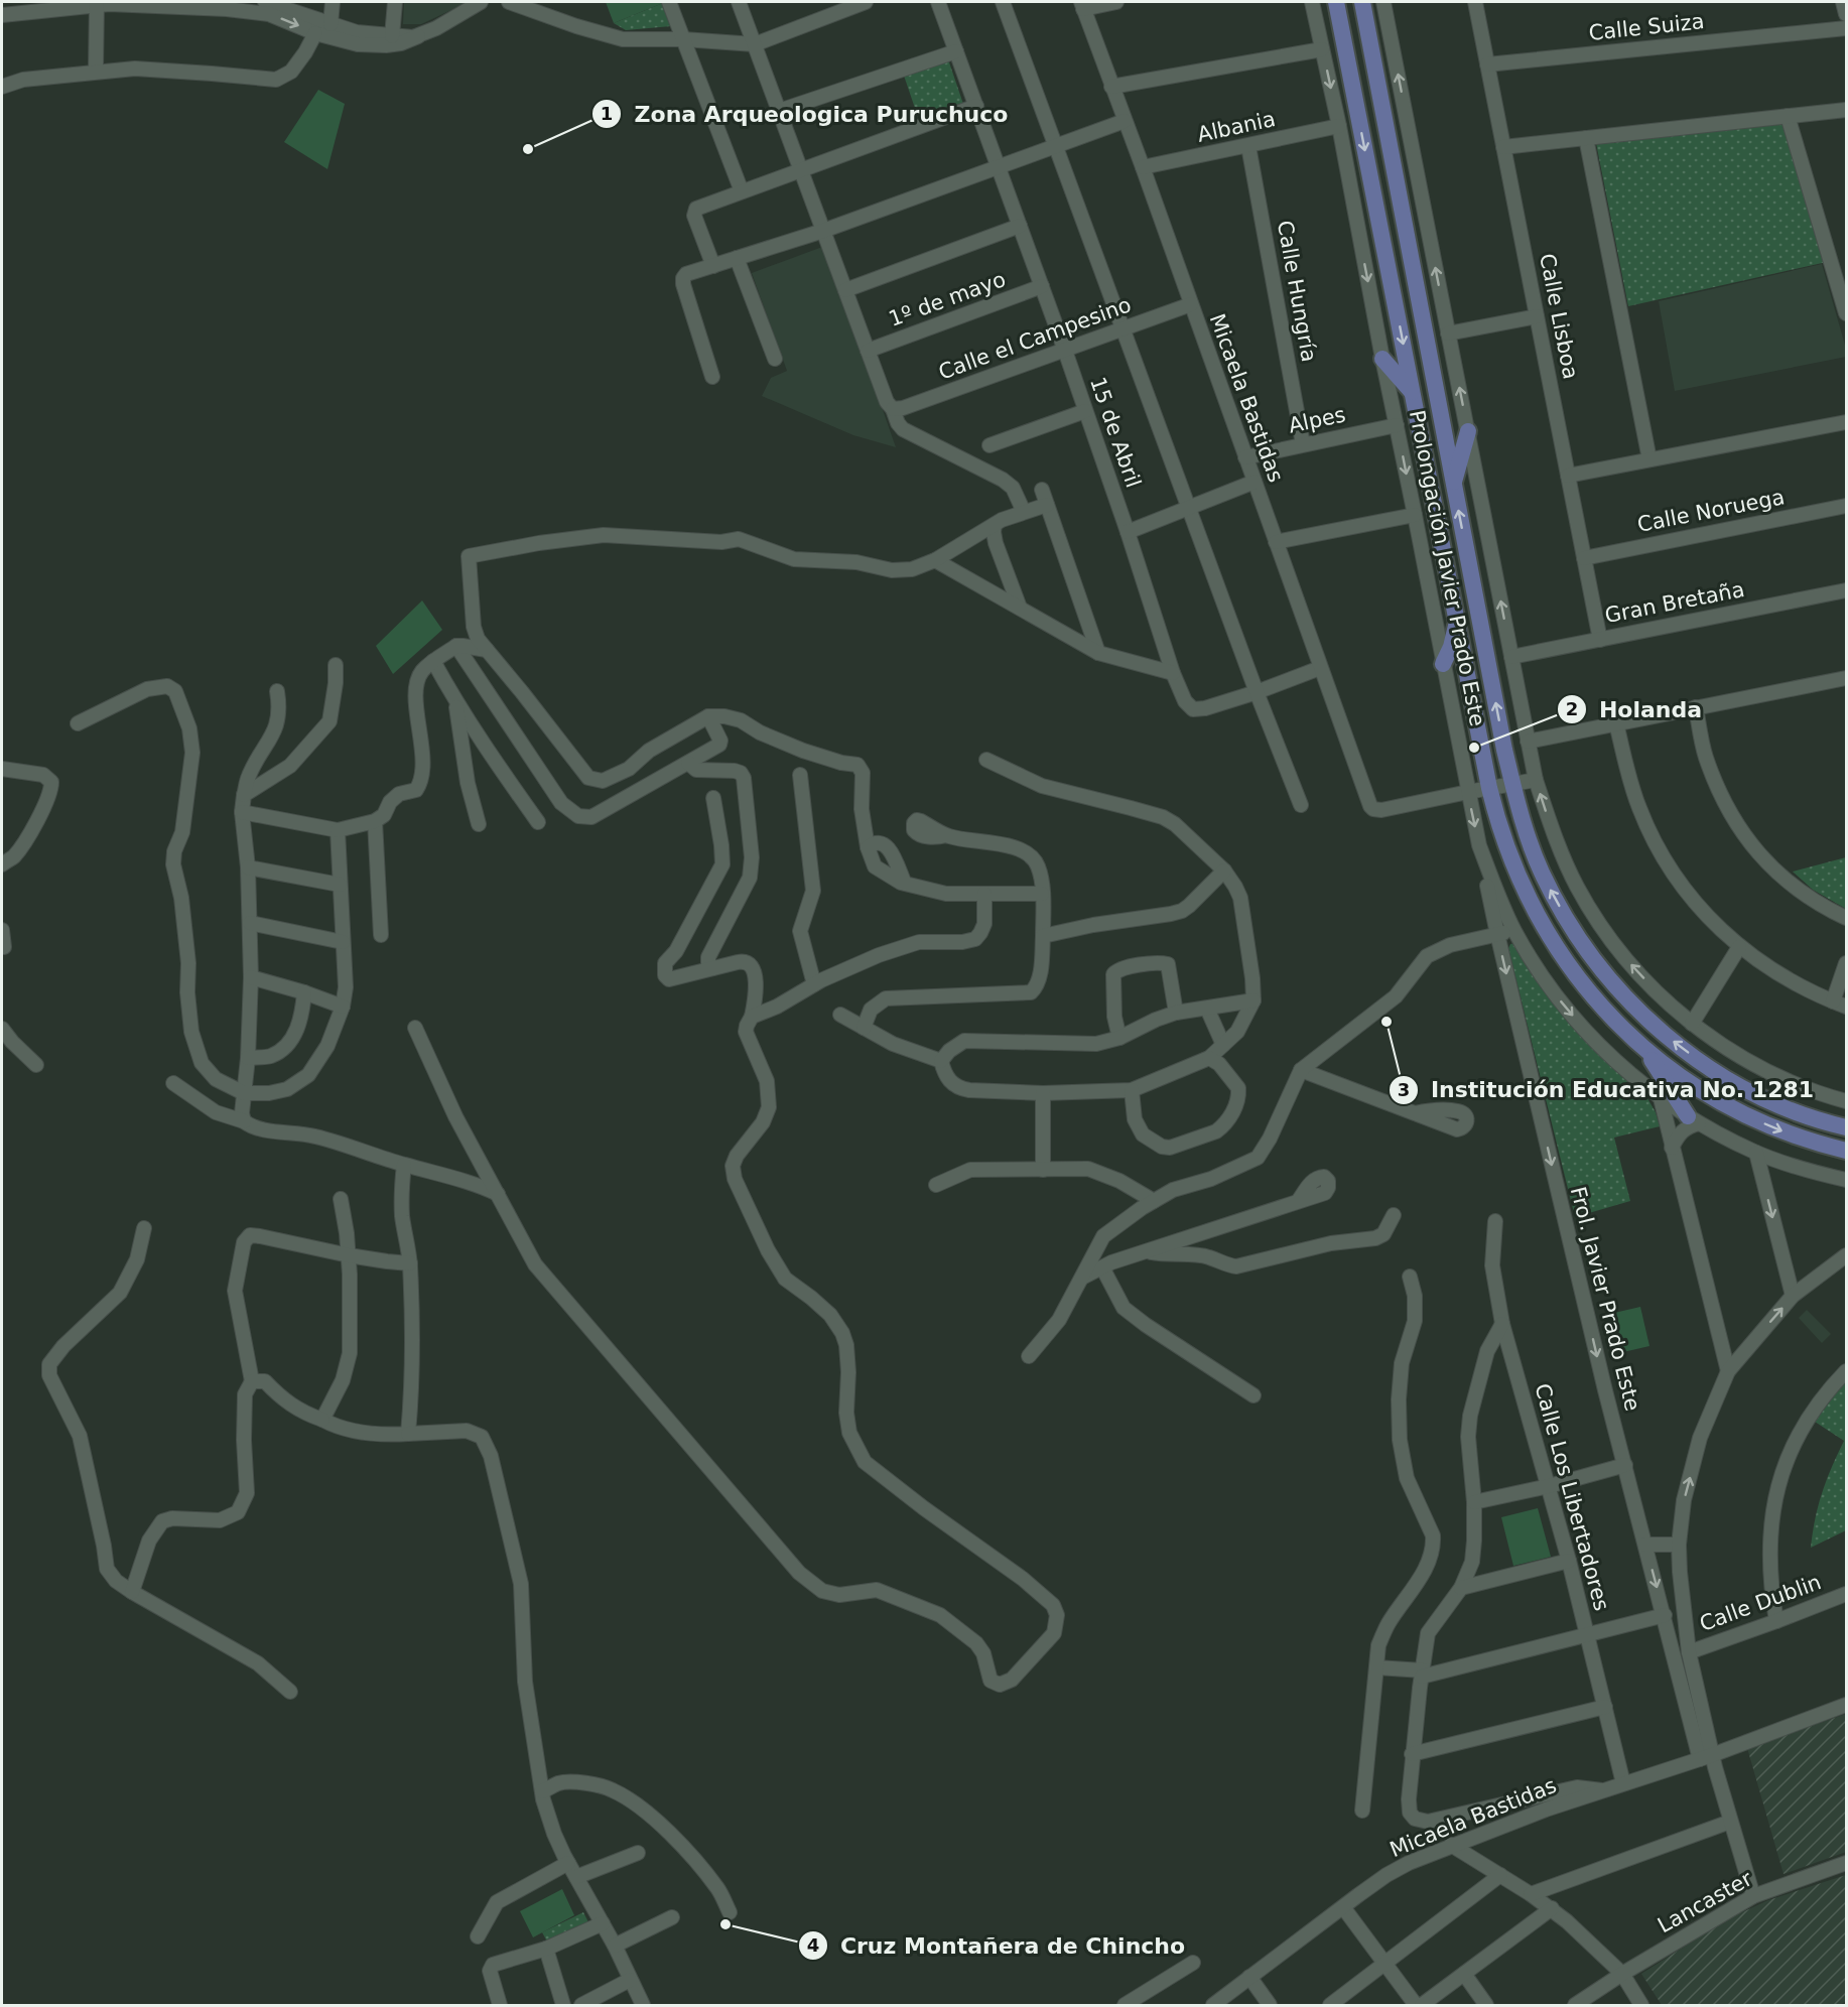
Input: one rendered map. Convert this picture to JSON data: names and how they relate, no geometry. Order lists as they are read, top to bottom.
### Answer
{
  "streets": {
    "main road": ["Prolongación Javier Prado Este"],
    "street": [
      "Calle Suiza",
      "Albania",
      "Calle Hungría",
      "1º de mayo",
      "Calle Lisboa",
      "Calle el Campesino",
      "Micaela Bastidas",
      "Alpes",
      "15 de Abril",
      "Calle Noruega",
      "Gran Bretaña",
      "Frol. Javier Prado Este",
      "Calle Los Libertadores",
      "Calle Dublin",
      "Lancaster"
    ]
  },
  "crossings": [
    ["Calle Suiza", "Calle Lisboa"],
    ["Albania", "Calle Hungría"],
    ["Albania", "Micaela Bastidas"],
    ["Albania", "Prolongación Javier Prado Este"],
    ["Calle Hungría", "Alpes"],
    ["1º de mayo", "15 de Abril"],
    ["Calle Lisboa", "Calle Noruega"],
    ["Calle Lisboa", "Gran Bretaña"],
    ["Calle el Campesino", "Micaela Bastidas"],
    ["Calle el Campesino", "15 de Abril"],
    ["Micaela Bastidas", "Alpes"],
    ["Micaela Bastidas", "Prolongación Javier Prado Este"],
    ["Micaela Bastidas", "Frol. Javier Prado Este"],
    ["Micaela Bastidas", "Calle Los Libertadores"],
    ["Alpes", "Prolongación Javier Prado Este"],
    ["Prolongación Javier Prado Este", "Frol. Javier Prado Este"]
  ],
  "places": [
    "Zona Arqueologica Puruchuco",
    "Holanda",
    "Institución Educativa No. 1281",
    "Cruz Montañera de Chincho"
  ]
}
